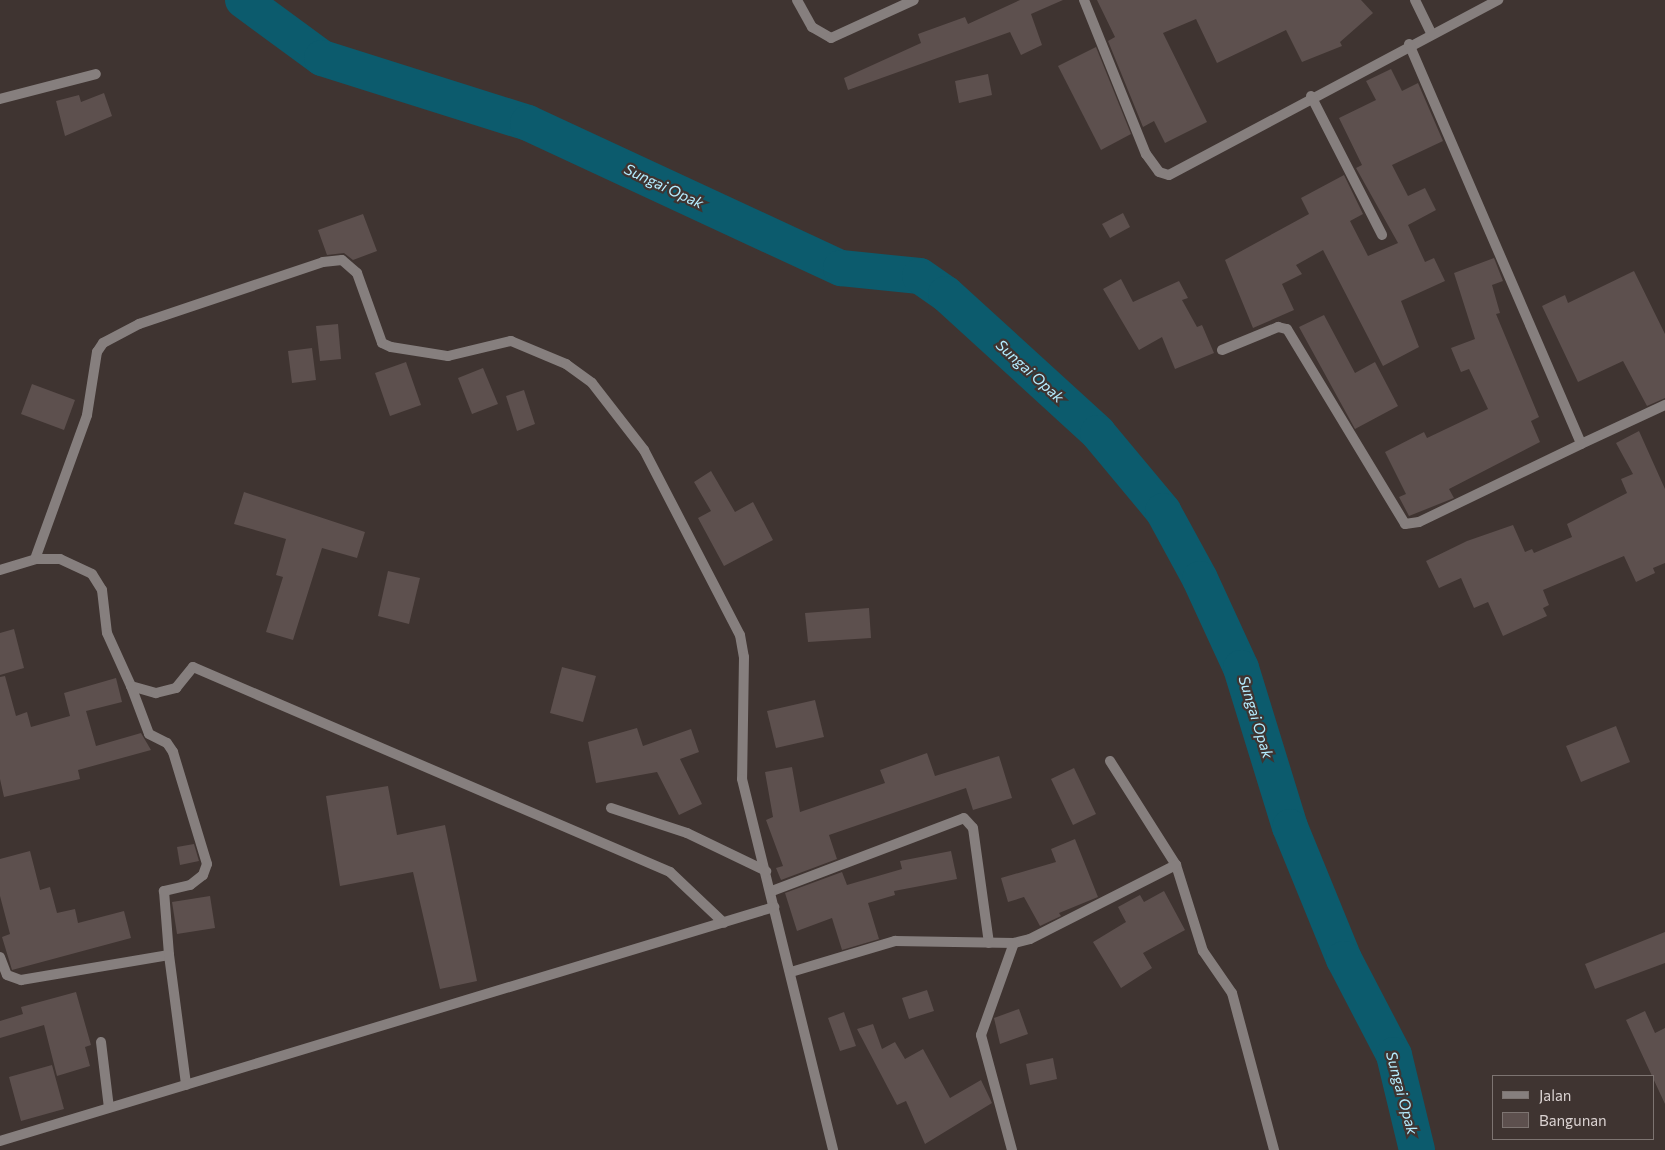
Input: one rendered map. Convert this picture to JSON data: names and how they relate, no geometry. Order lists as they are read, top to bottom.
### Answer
{
  "water": ["Sungai Opak"],
  "legend": ["Jalan", "Bangunan"]
}
